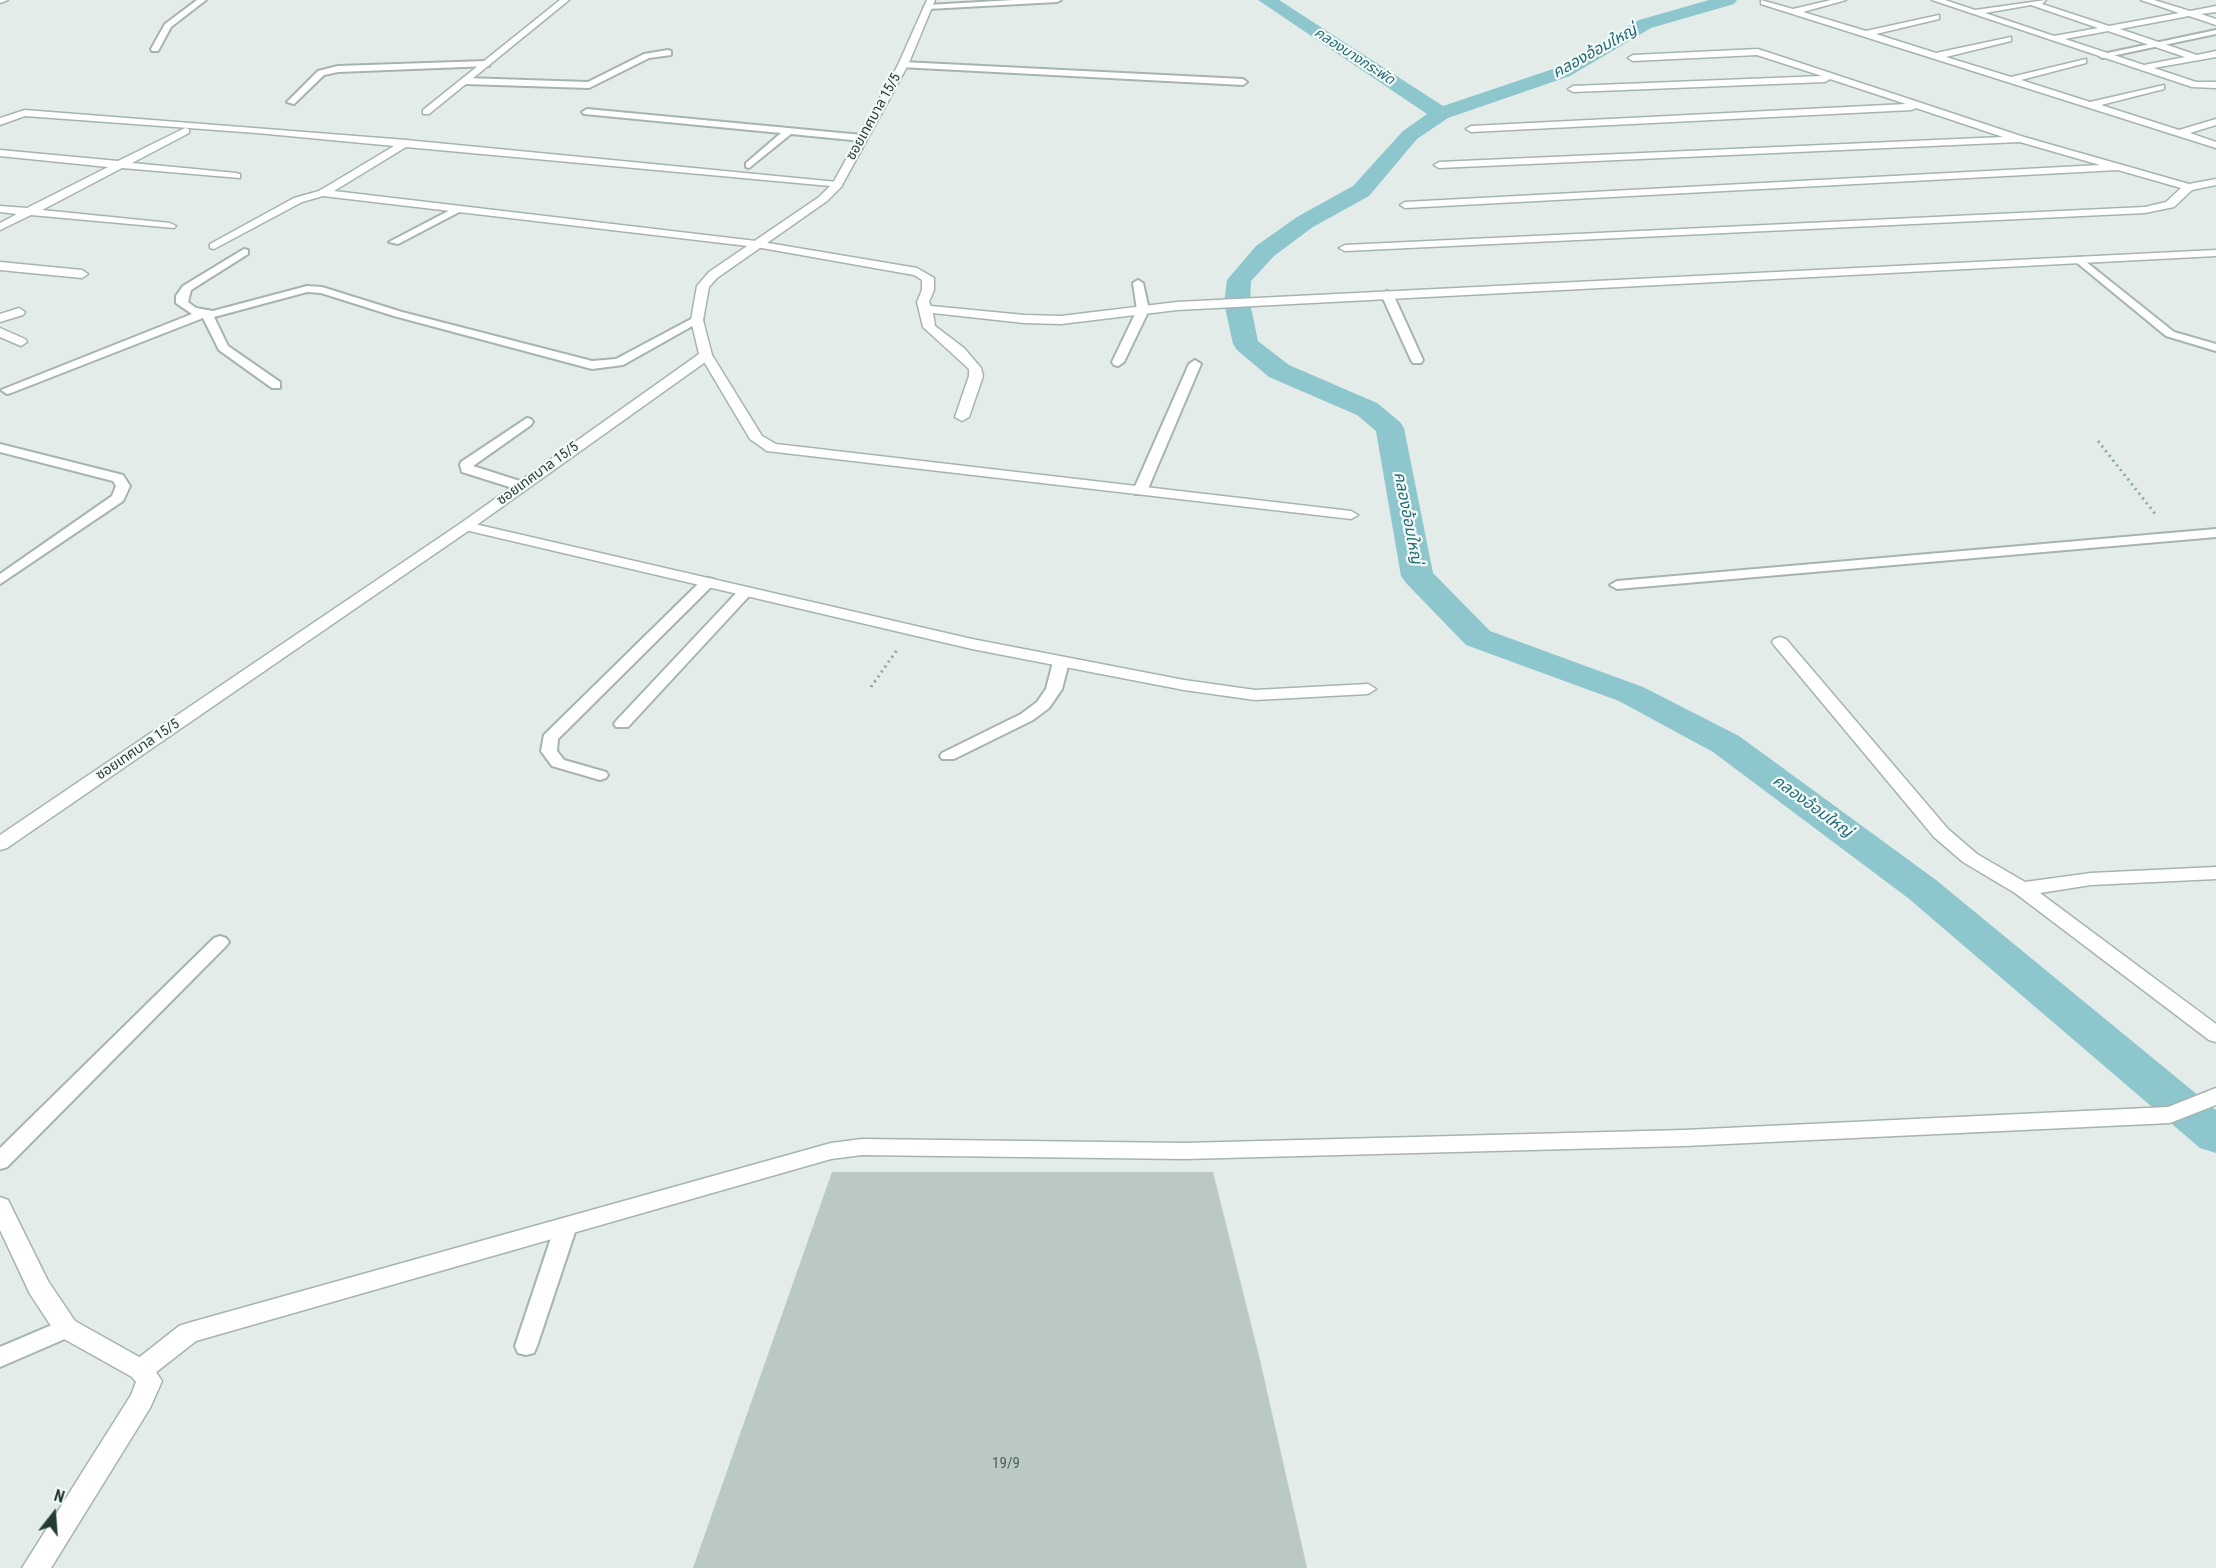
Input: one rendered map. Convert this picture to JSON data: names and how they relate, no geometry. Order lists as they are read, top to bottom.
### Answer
{
  "streets": {
    "street": ["ซอยเทศบาล 15/5"]
  },
  "water": ["คลองอ้อมใหญ่", "คลองบางกระพัด"],
  "house_numbers": ["19/9"],
  "north": "top"
}
